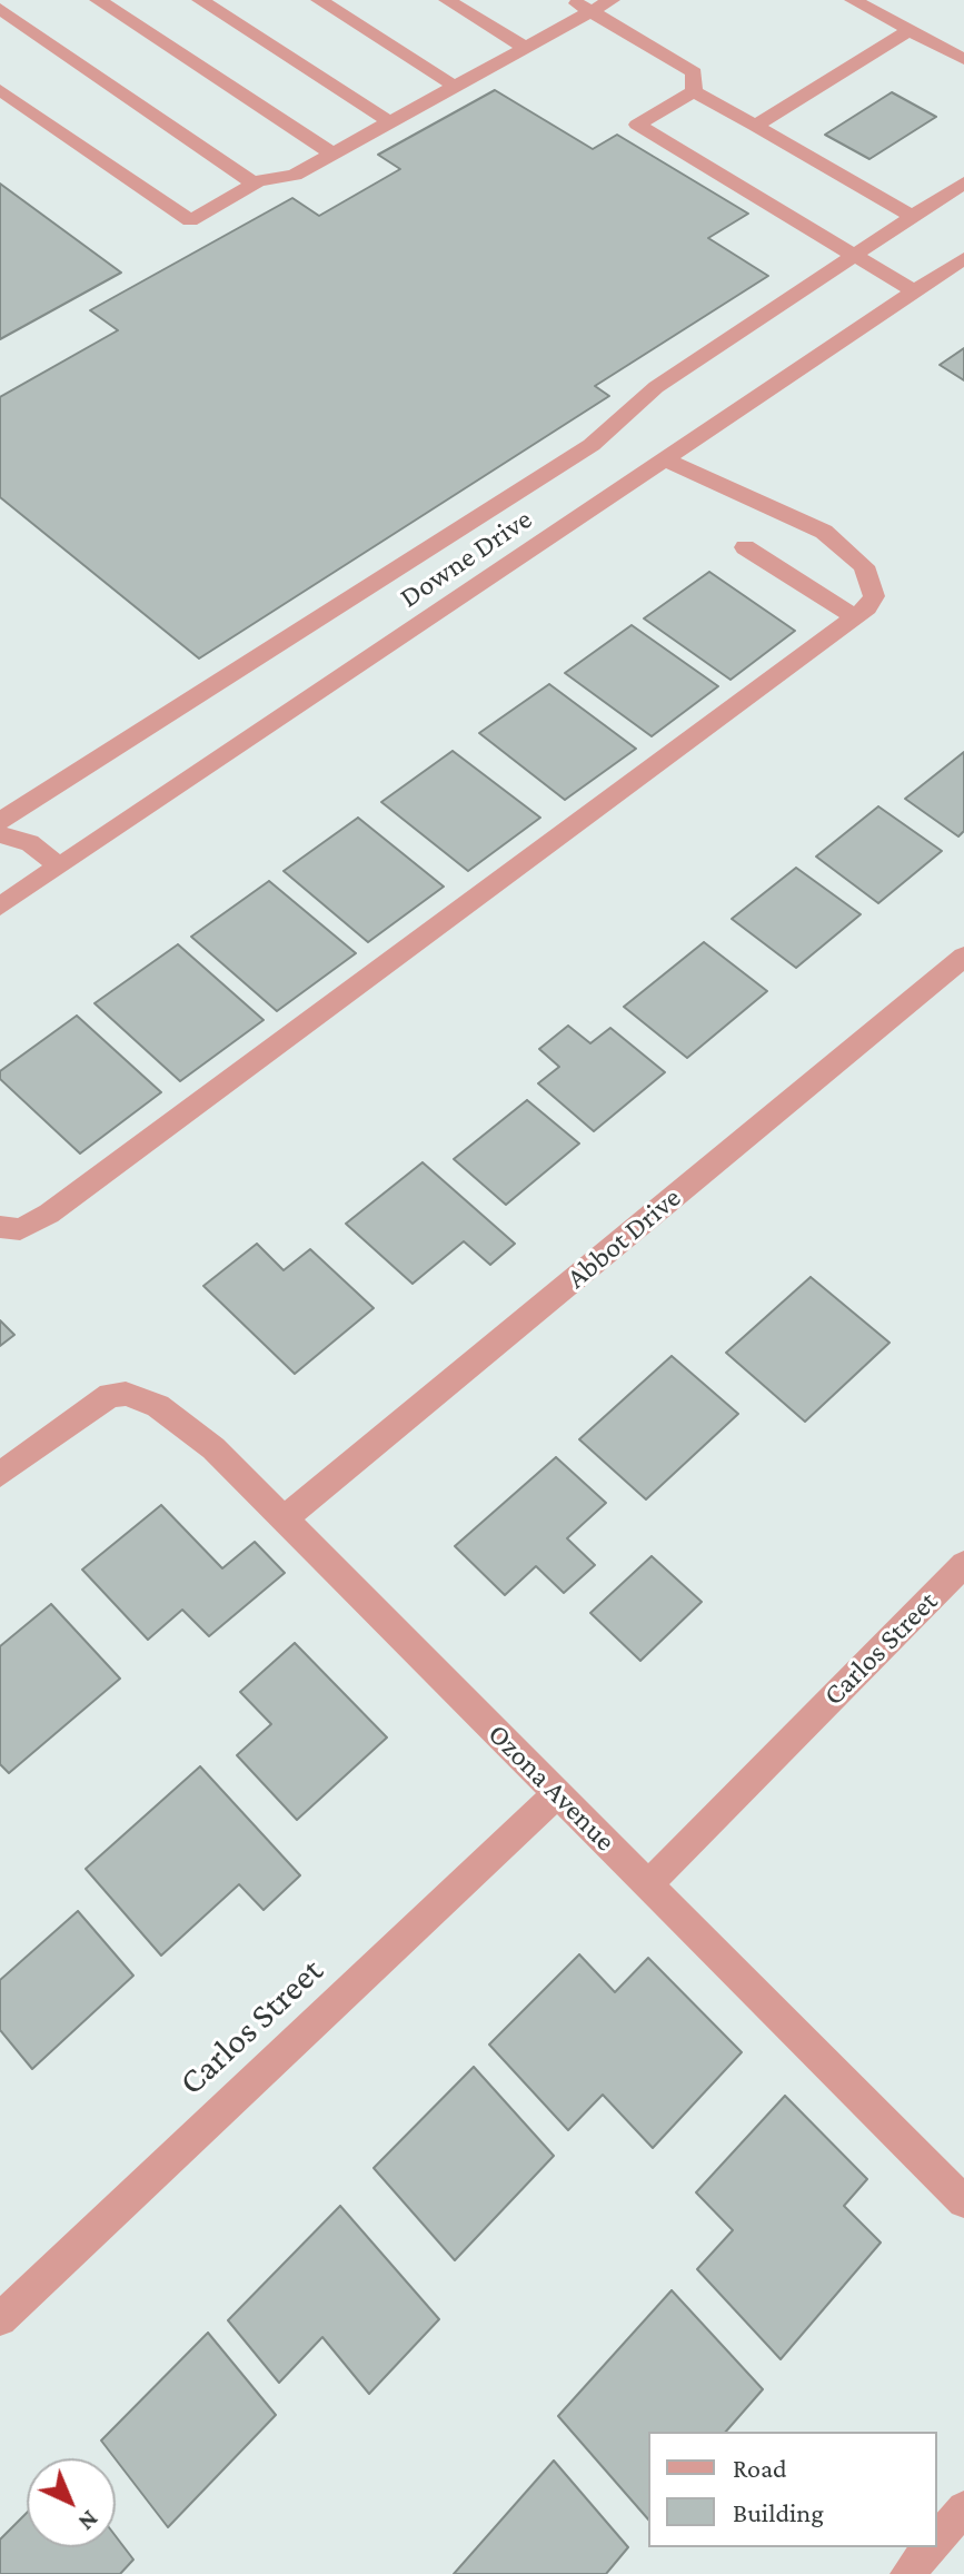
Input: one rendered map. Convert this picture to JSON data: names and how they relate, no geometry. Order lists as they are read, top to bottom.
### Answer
{
  "streets": {
    "street": [
      "Downe Drive",
      "Abbot Drive",
      "Carlos Street",
      "Ozona Avenue"
    ]
  },
  "crossings": [
    ["Abbot Drive", "Ozona Avenue"],
    ["Carlos Street", "Ozona Avenue"]
  ],
  "legend": ["Road", "Building"],
  "north": "bottom right"
}
